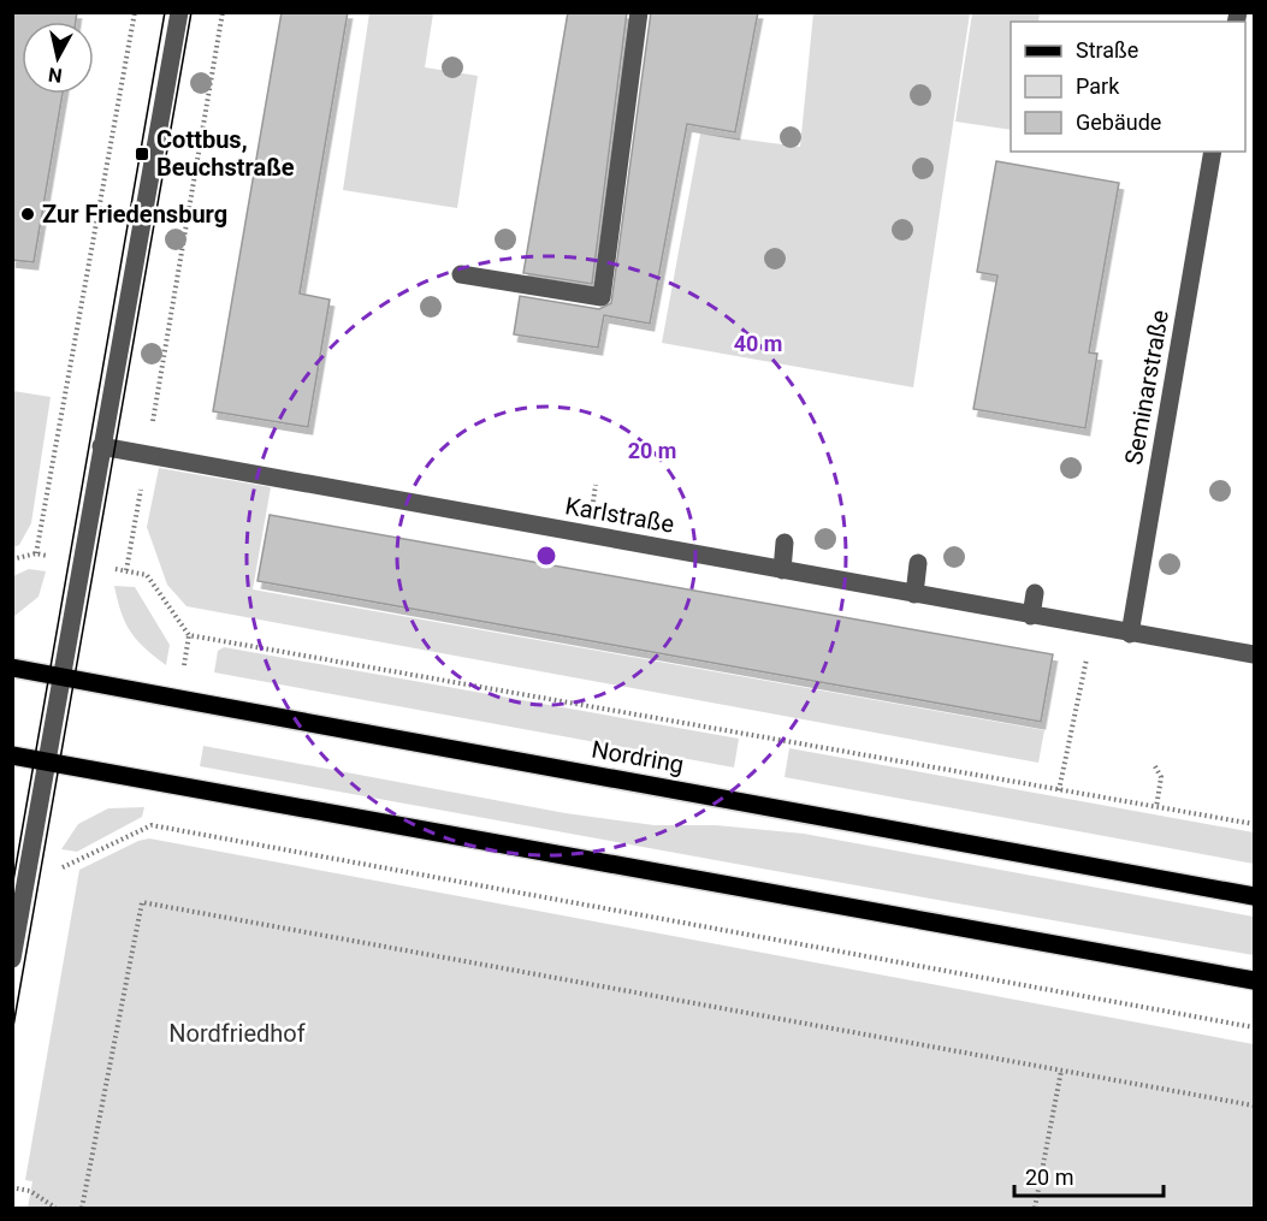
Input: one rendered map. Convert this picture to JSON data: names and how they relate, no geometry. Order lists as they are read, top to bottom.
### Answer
{
  "streets": {
    "main road": ["Nordring"],
    "street": ["Seminarstraße", "Karlstraße"]
  },
  "crossings": [
    ["Seminarstraße", "Karlstraße"]
  ],
  "parks": ["Nordfriedhof"],
  "places": {
    "transit": ["Cottbus, Beuchstraße"],
    "other": ["Zur Friedensburg"]
  },
  "legend": ["Straße", "Park", "Gebäude"],
  "scale_bar": "20 m",
  "north": "bottom",
  "rings": ["40 m", "20 m"]
}
